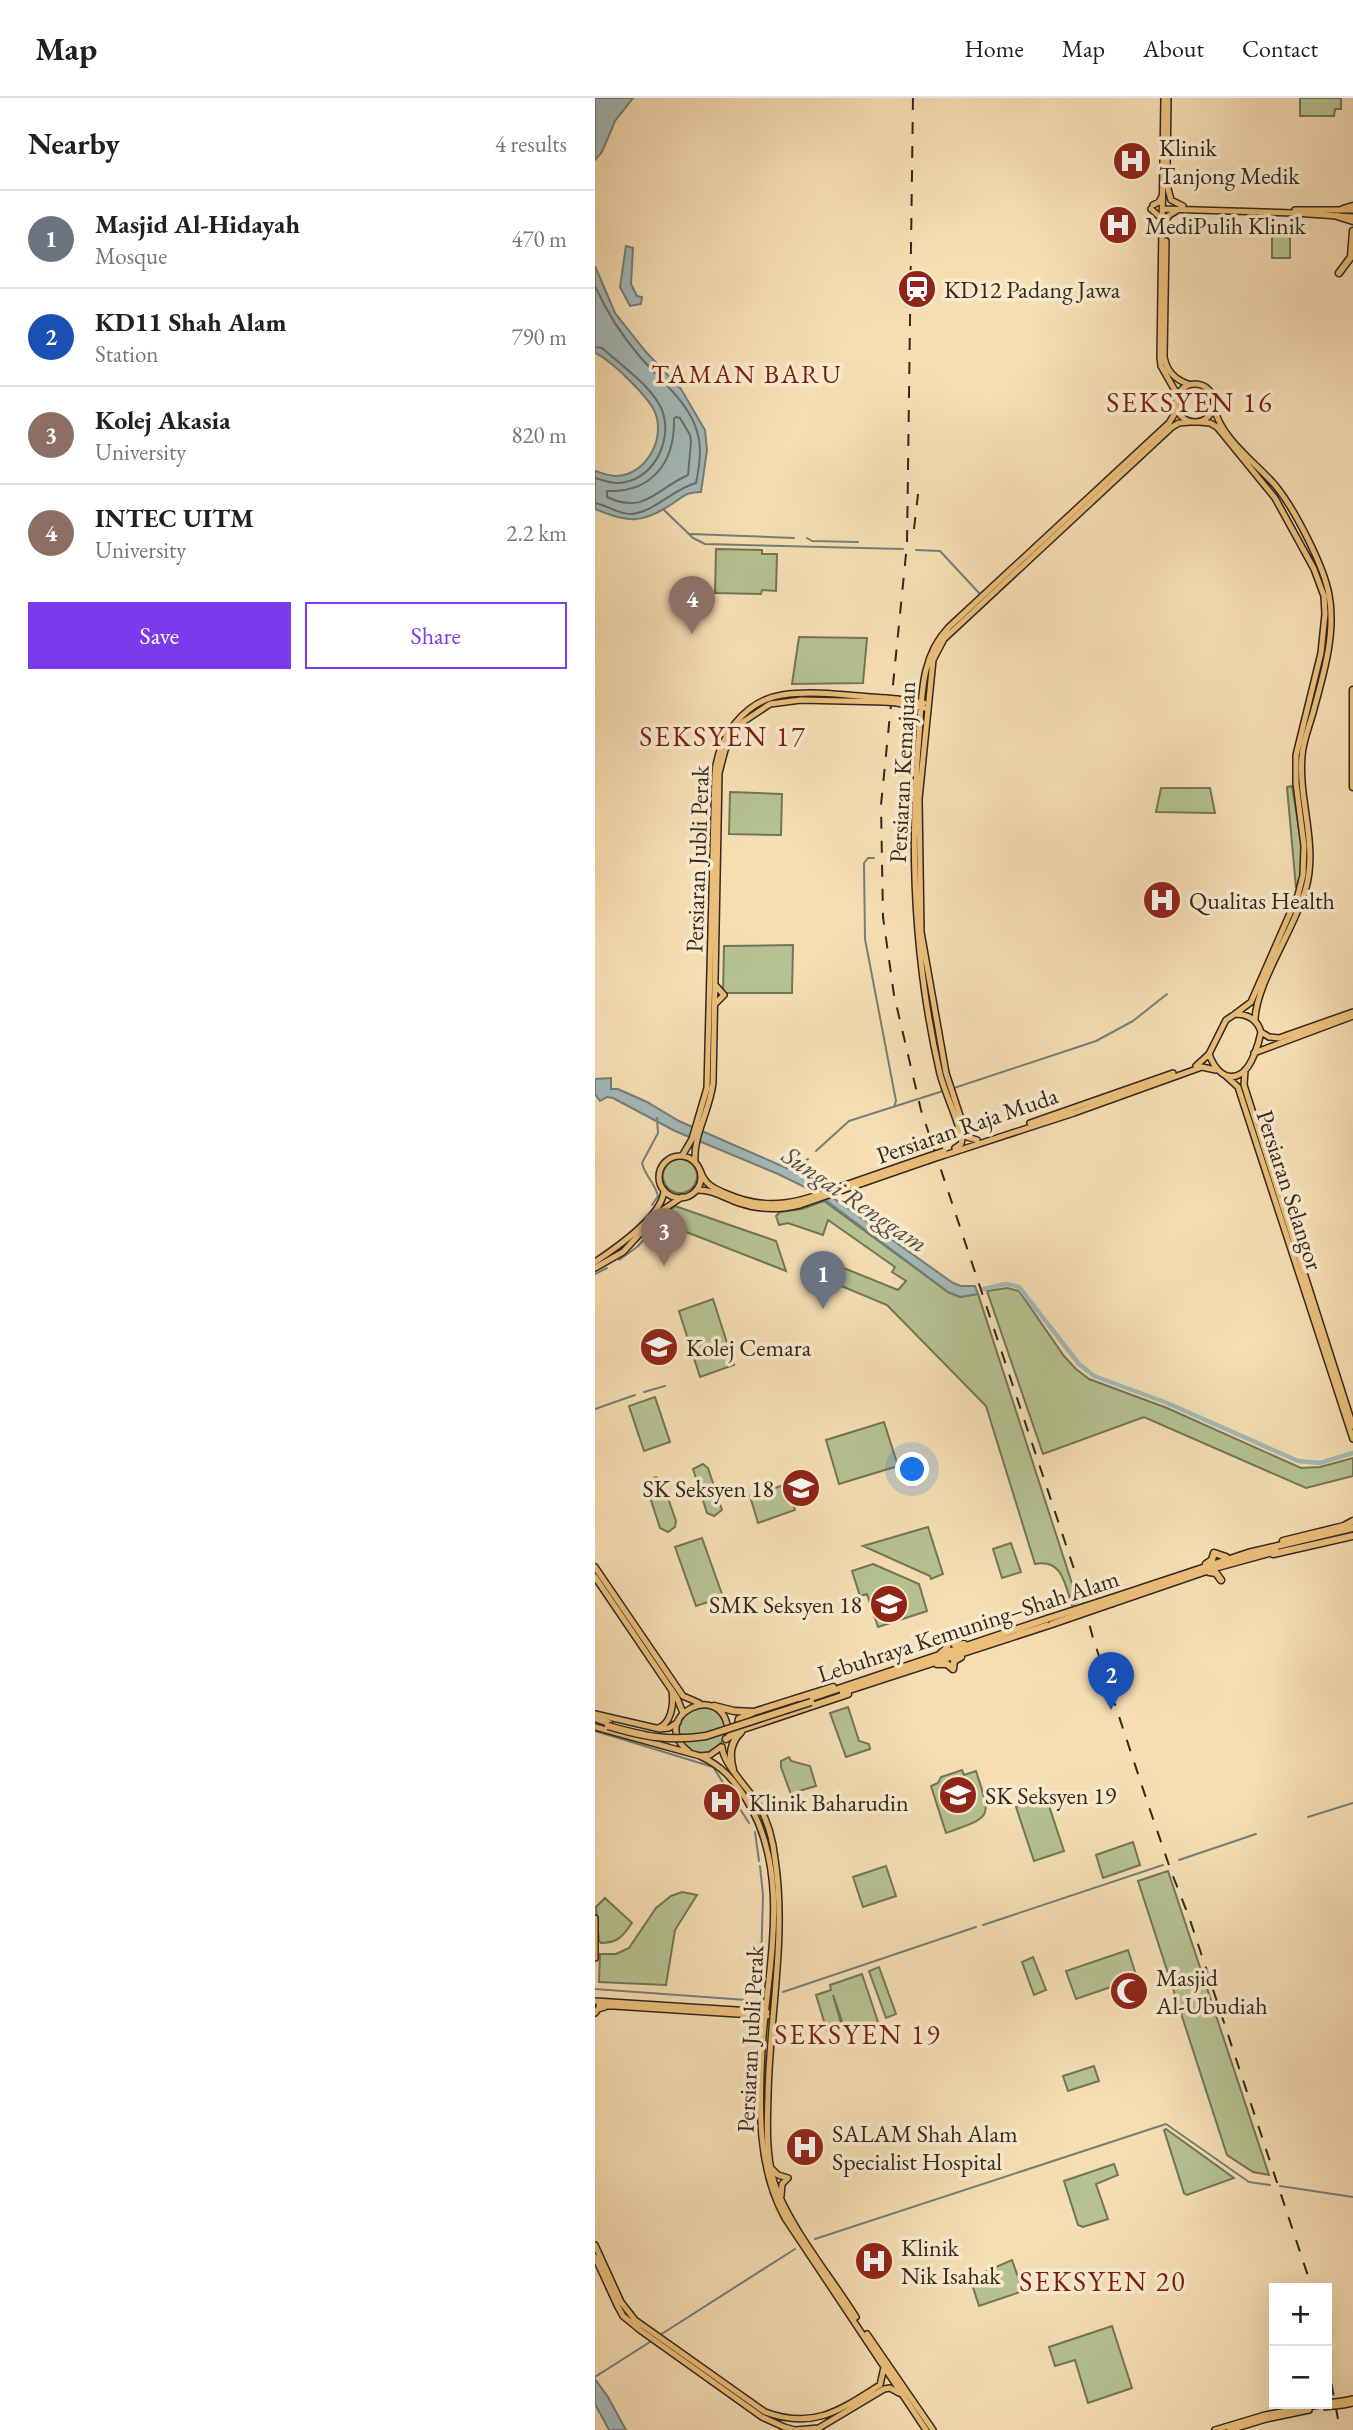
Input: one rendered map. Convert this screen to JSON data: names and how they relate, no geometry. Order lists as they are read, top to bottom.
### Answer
{
  "streets": {
    "highway": ["Lebuhraya Kemuning–Shah Alam"],
    "main road": [
      "Persiaran Kemajuan",
      "Persiaran Jubli Perak",
      "Persiaran Raja Muda",
      "Persiaran Selangor"
    ]
  },
  "crossings": [
    ["Persiaran Kemajuan", "Persiaran Jubli Perak"],
    ["Persiaran Kemajuan", "Persiaran Raja Muda"],
    ["Persiaran Jubli Perak", "Persiaran Raja Muda"],
    ["Persiaran Raja Muda", "Persiaran Selangor"]
  ],
  "districts": [
    "TAMAN BARU",
    "SEKSYEN 16",
    "SEKSYEN 17",
    "SEKSYEN 19",
    "SEKSYEN 20"
  ],
  "water": ["Sungai Renggam"],
  "places": {
    "hospital": [
      "Klinik Tanjong Medik",
      "MediPulih Klinik",
      "Qualitas Health",
      "Klinik Baharudin",
      "SALAM Shah Alam Specialist Hospital",
      "Klinik Nik Isahak"
    ],
    "station": ["KD12 Padang Jawa"],
    "school or university": [
      "Kolej Cemara",
      "SK Seksyen 18",
      "SMK Seksyen 18",
      "SK Seksyen 19"
    ],
    "mosque": ["Masjid Al-Ubudiah"]
  },
  "page": {
    "header": "Map",
    "nav": [
      "Home",
      "Map",
      "About",
      "Contact"
    ],
    "heading": ["Nearby", "4 results"],
    "list": [
      {
        "mark": "1",
        "name": "Masjid Al-Hidayah",
        "note": "Mosque",
        "value": "470 m"
      },
      {
        "mark": "2",
        "name": "KD11 Shah Alam",
        "note": "Station",
        "value": "790 m"
      },
      {
        "mark": "3",
        "name": "Kolej Akasia",
        "note": "University",
        "value": "820 m"
      },
      {
        "mark": "4",
        "name": "INTEC UITM",
        "note": "University",
        "value": "2.2 km"
      }
    ],
    "pins": [
      "4",
      "3",
      "1",
      "2"
    ],
    "buttons": ["Save", "Share"],
    "map_buttons": ["+", "−"]
  }
}
